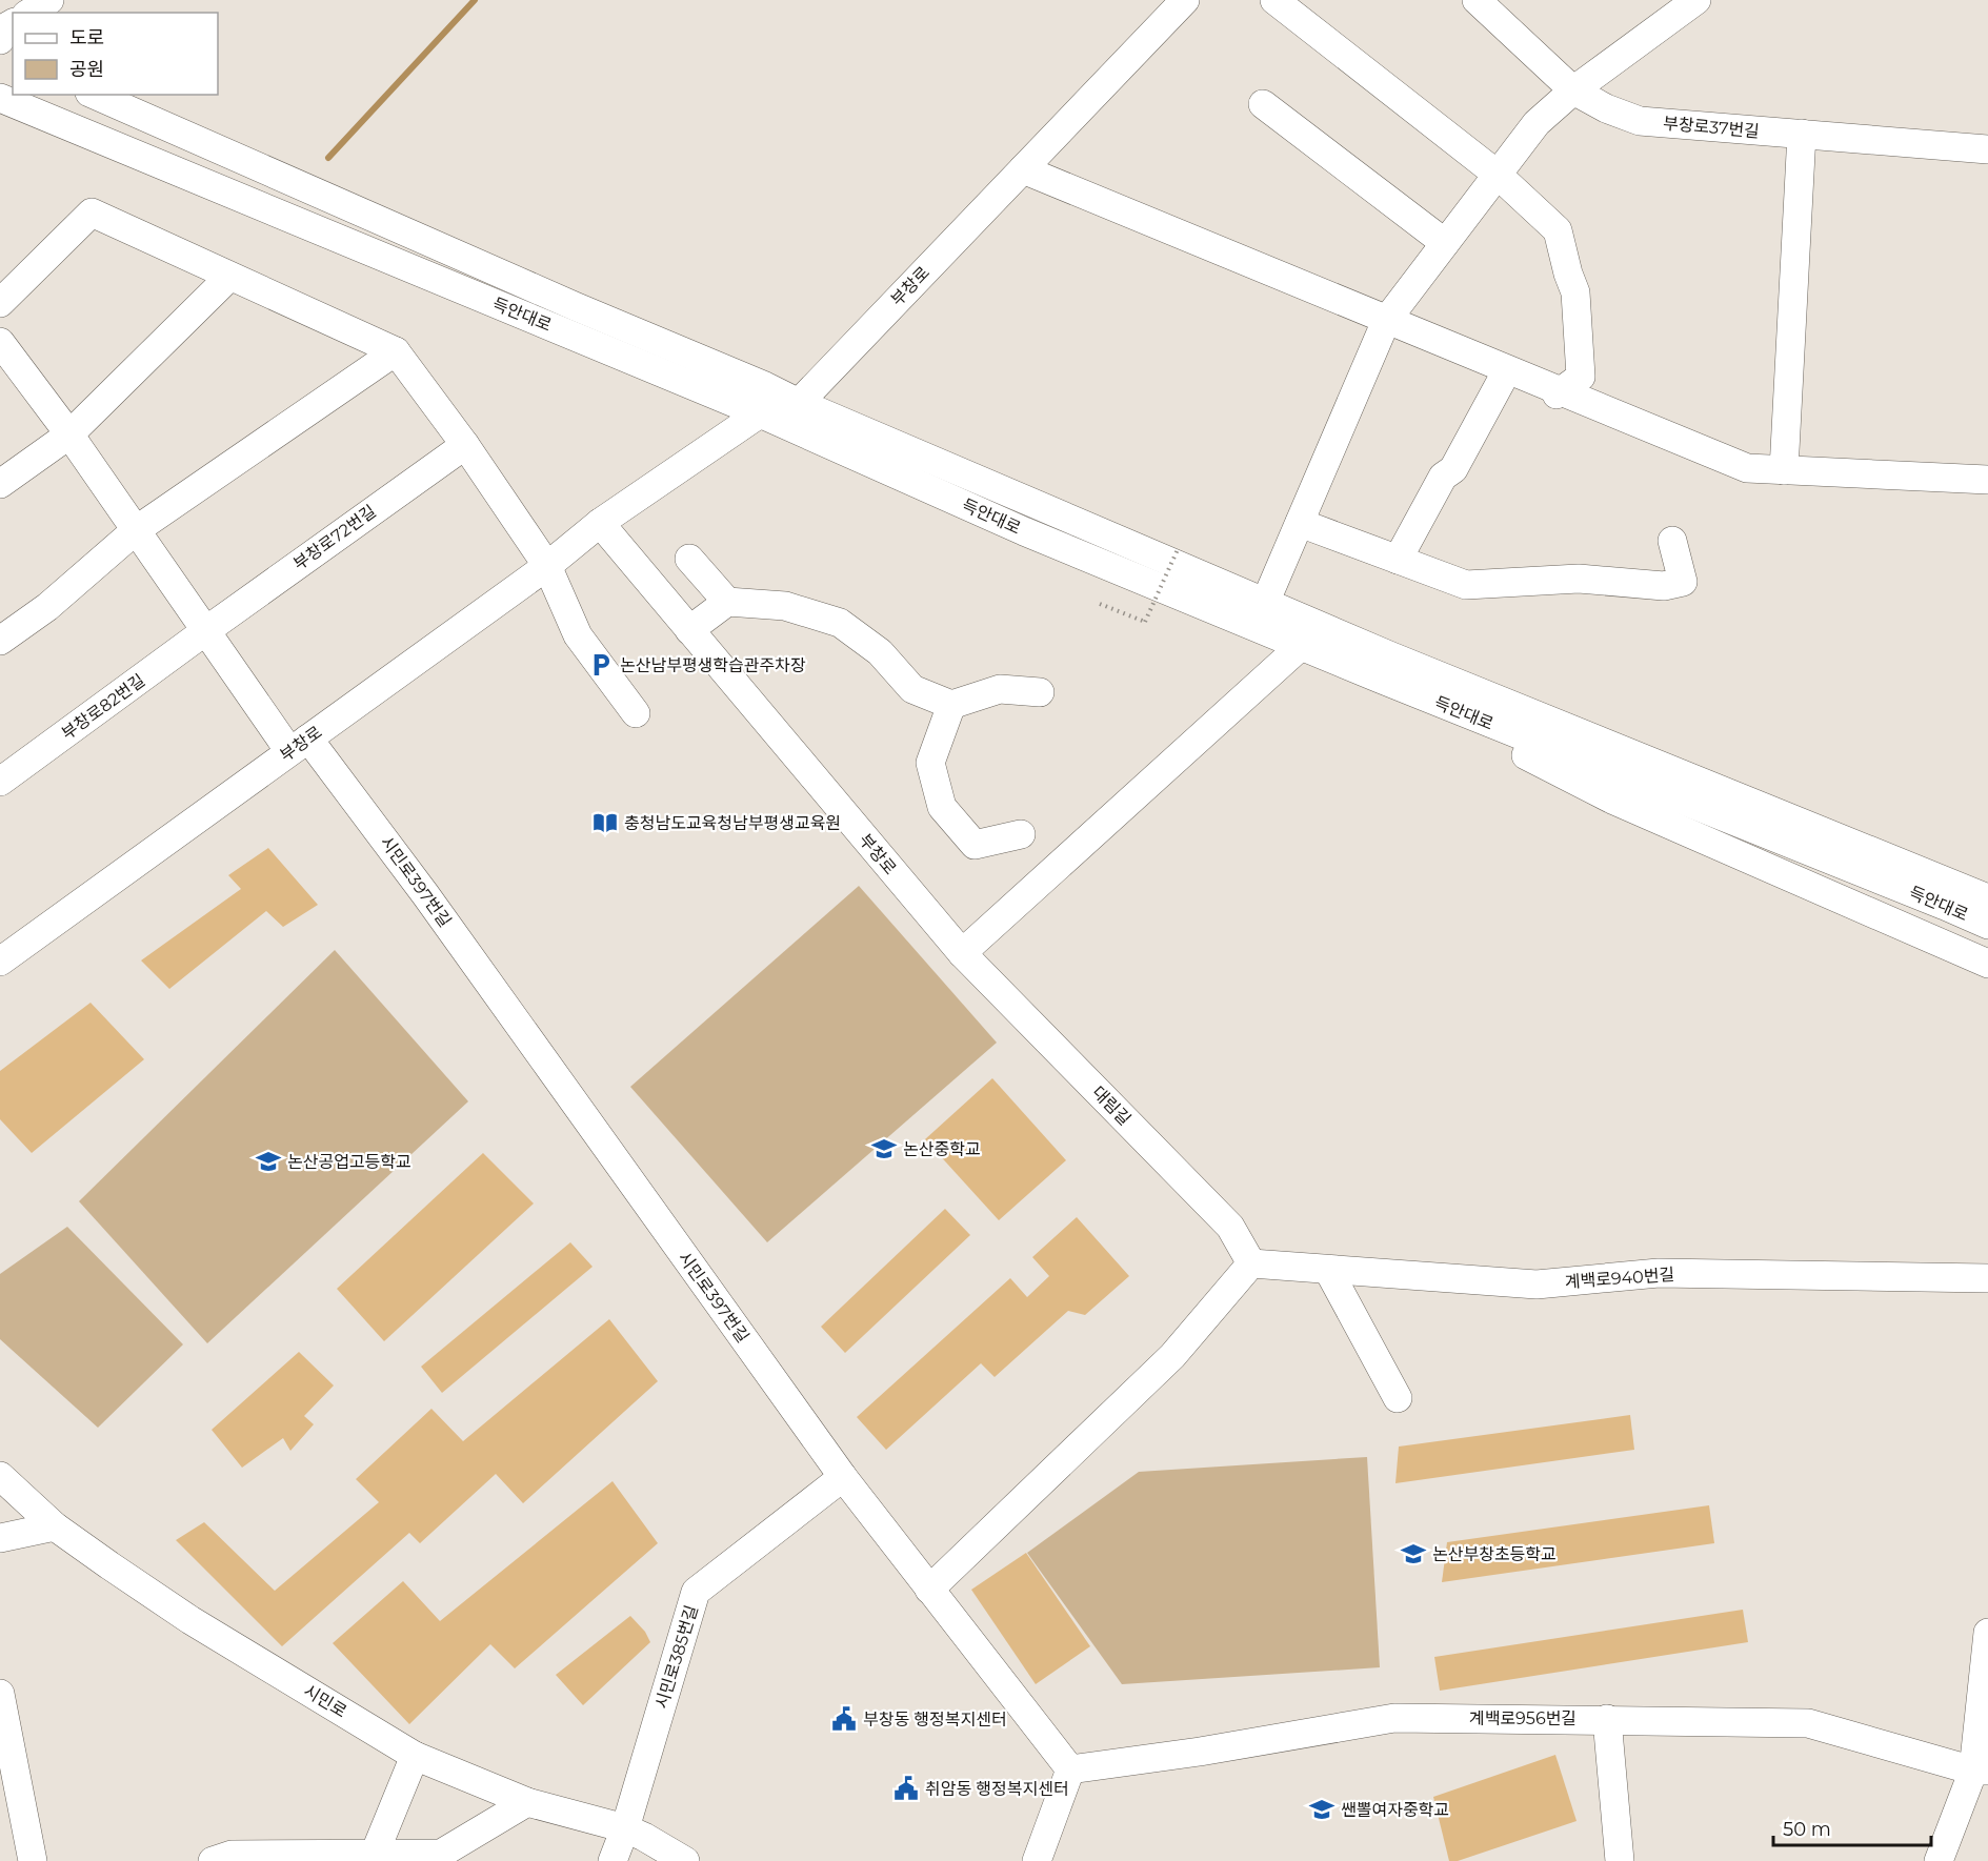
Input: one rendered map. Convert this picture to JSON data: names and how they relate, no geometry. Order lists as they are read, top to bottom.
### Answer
{
  "streets": {
    "street": [
      "부창로37번길",
      "부창로",
      "득안대로",
      "부창로72번길",
      "부창로82번길",
      "시민로397번길",
      "대림길",
      "계백로940번길",
      "시민로385번길",
      "시민로",
      "계백로956번길"
    ]
  },
  "crossings": [
    ["부창로", "득안대로"],
    ["부창로", "시민로397번길"],
    ["부창로", "대림길"],
    ["부창로72번길", "부창로82번길"],
    ["시민로397번길", "시민로385번길"],
    ["시민로397번길", "계백로956번길"],
    ["대림길", "계백로940번길"],
    ["시민로385번길", "시민로"]
  ],
  "places": {
    "parking": ["논산남부평생학습관주차장"],
    "library": ["충청남도교육청남부평생교육원"],
    "school or university": [
      "논산중학교",
      "논산공업고등학교",
      "논산부창초등학교",
      "쌘뽈여자중학교"
    ],
    "public building": ["부창동 행정복지센터", "취암동 행정복지센터"]
  },
  "legend": ["도로", "공원"],
  "scale_bar": "50 m"
}
